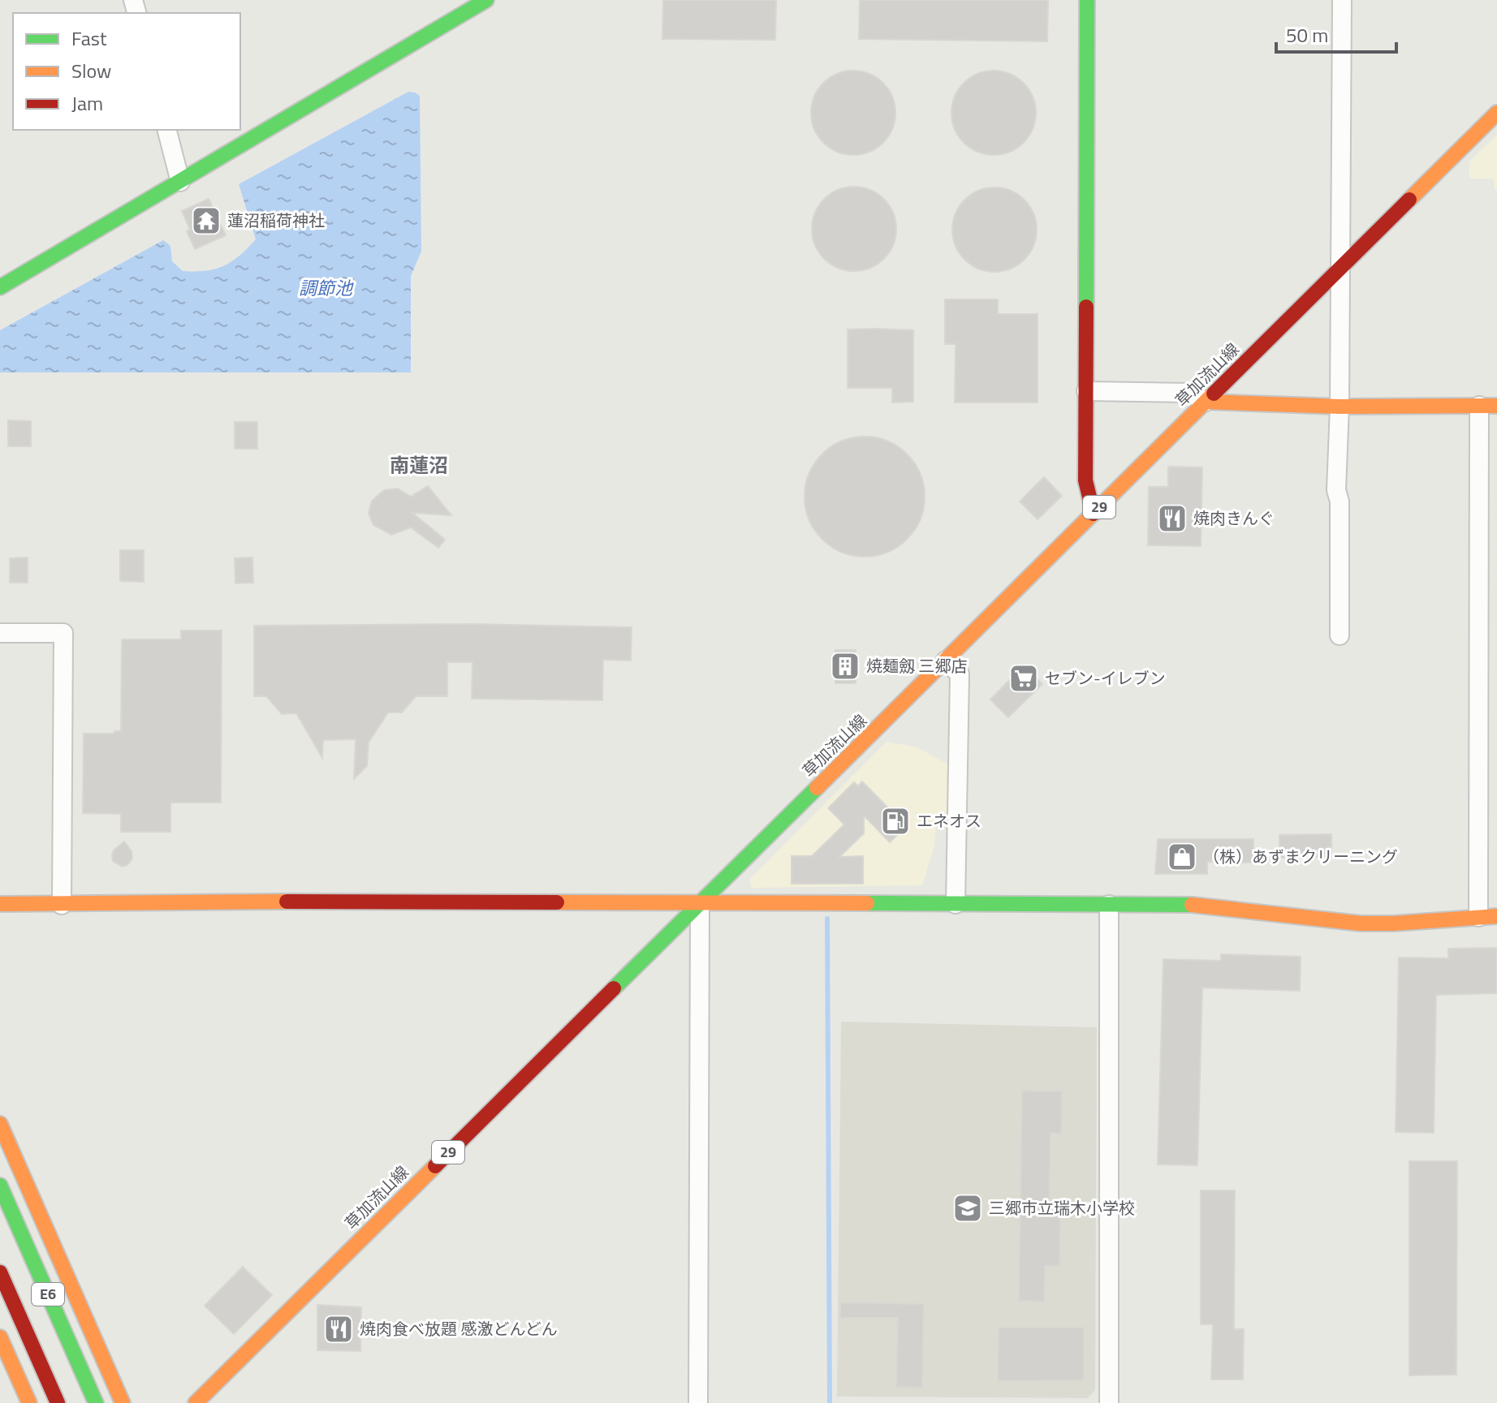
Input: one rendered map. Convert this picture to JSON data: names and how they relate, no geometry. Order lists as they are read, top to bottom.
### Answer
{
  "streets": {
    "main road": ["草加流山線", "29", "E6"]
  },
  "districts": ["南蓮沼"],
  "water": ["調節池"],
  "places": {
    "temple": ["蓮沼稲荷神社"],
    "restaurant": ["焼肉きんぐ", "焼肉食べ放題 感激どんどん"],
    "building": ["焼麺劔 三郷店"],
    "supermarket": ["セブン-イレブン"],
    "fuel station": ["エネオス"],
    "shop": ["（株）あずまクリーニング"],
    "school or university": ["三郷市立瑞木小学校"]
  },
  "legend": ["Fast", "Slow", "Jam"],
  "scale_bar": "50 m"
}
